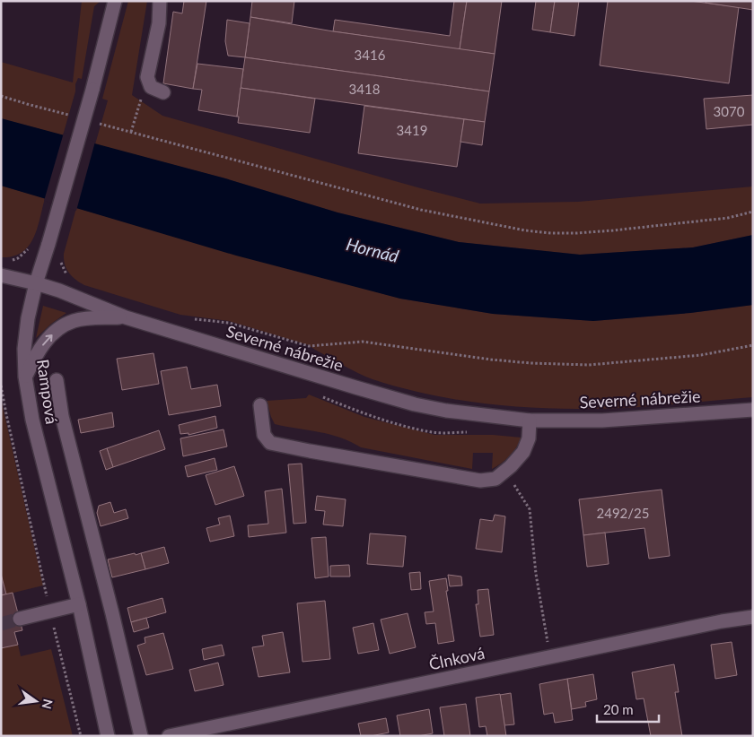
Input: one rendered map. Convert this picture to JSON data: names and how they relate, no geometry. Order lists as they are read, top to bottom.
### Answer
{
  "streets": {
    "street": ["Severné nábrežie", "Rampová", "Člnková"]
  },
  "crossings": [
    ["Severné nábrežie", "Rampová"]
  ],
  "water": ["Hornád"],
  "house_numbers": [
    "3416",
    "3418",
    "3070",
    "3419",
    "2492/25"
  ],
  "scale_bar": "20 m",
  "north": "right"
}
